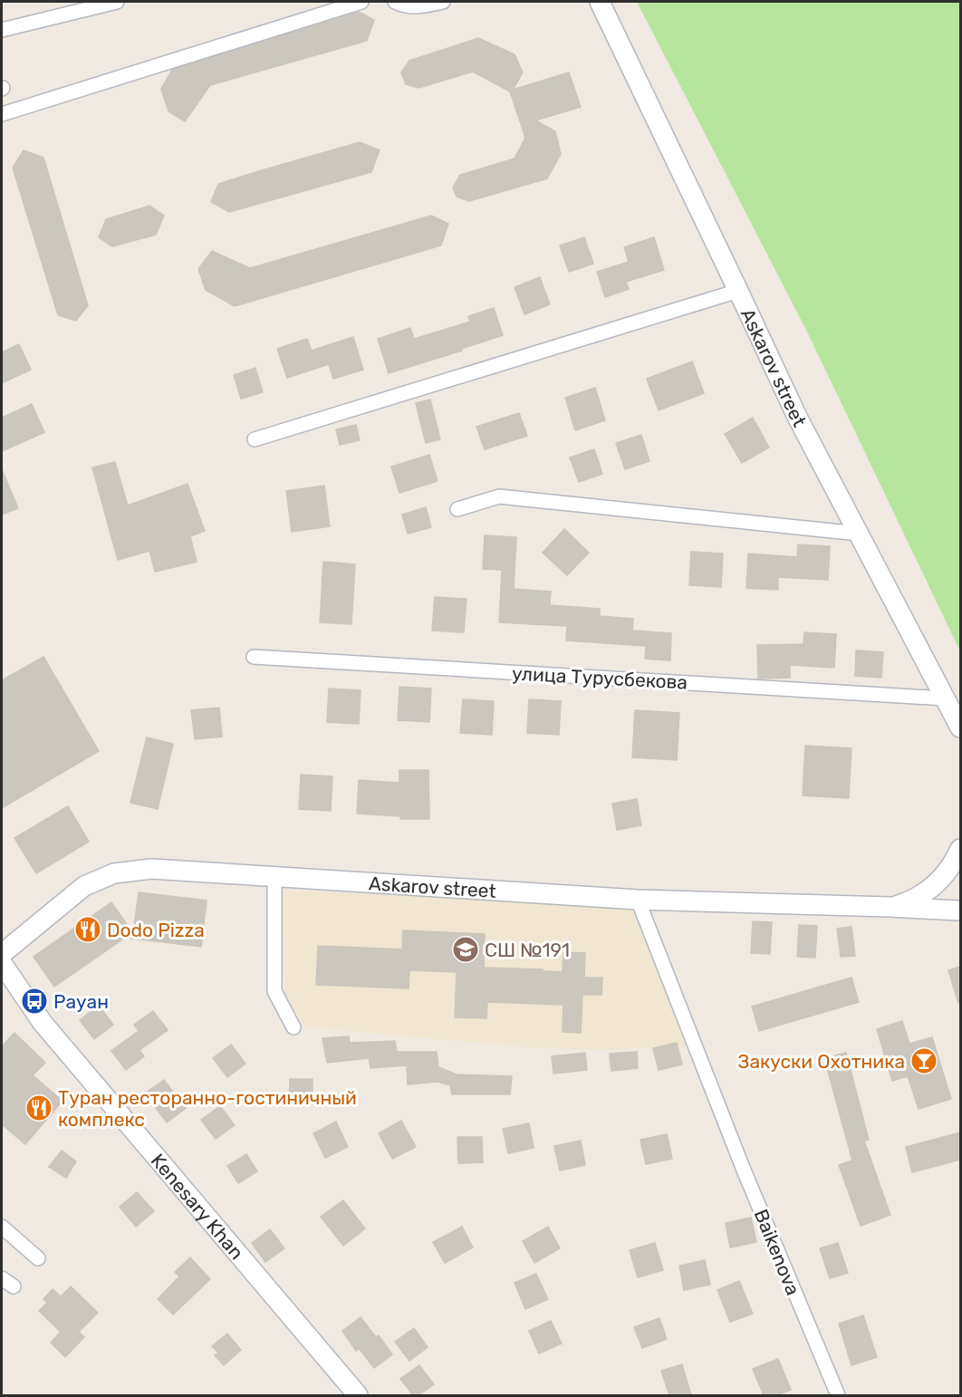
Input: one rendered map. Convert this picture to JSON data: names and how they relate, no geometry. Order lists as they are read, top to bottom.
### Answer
{
  "streets": {
    "street": [
      "Askarov street",
      "улица Турусбекова",
      "Kenesary Khan",
      "Baikenova"
    ]
  },
  "crossings": [
    ["Askarov street", "улица Турусбекова"],
    ["Askarov street", "Baikenova"]
  ],
  "places": {
    "restaurant": ["Dodo Pizza", "Туран ресторанно-гостиничный комплекс"],
    "school or university": ["СШ №191"],
    "bus stop": ["Рауан"],
    "bar": ["Закуски Охотника"]
  }
}
